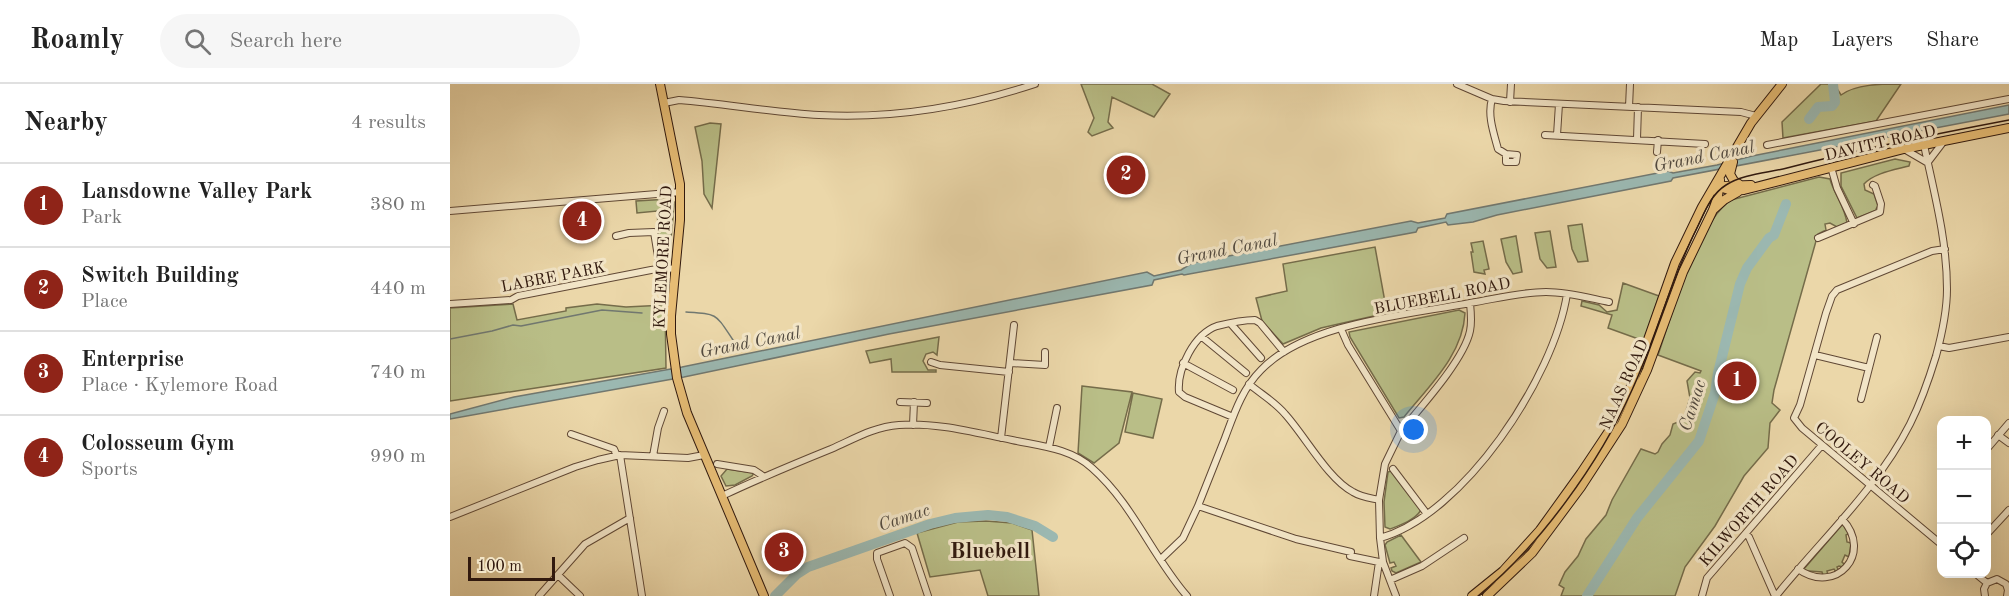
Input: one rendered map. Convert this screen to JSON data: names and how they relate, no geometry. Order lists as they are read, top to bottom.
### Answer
{
  "streets": {
    "main road": ["DAVITT ROAD", "KYLEMORE ROAD", "NAAS ROAD"],
    "street": [
      "LABRE PARK",
      "BLUEBELL ROAD",
      "COOLEY ROAD",
      "KILWORTH ROAD"
    ]
  },
  "crossings": [
    ["DAVITT ROAD", "NAAS ROAD"],
    ["KYLEMORE ROAD", "LABRE PARK"],
    ["COOLEY ROAD", "KILWORTH ROAD"]
  ],
  "districts": ["Bluebell"],
  "water": ["Grand Canal", "Camac"],
  "scale_bar": "100 m",
  "page": {
    "header": "Roamly",
    "search": "Search here",
    "nav": ["Map", "Layers", "Share"],
    "heading": ["Nearby", "4 results"],
    "pins": [
      "2",
      "4",
      "1",
      "3"
    ],
    "list": [
      {
        "mark": "1",
        "name": "Lansdowne Valley Park",
        "note": "Park",
        "value": "380 m"
      },
      {
        "mark": "2",
        "name": "Switch Building",
        "note": "Place",
        "value": "440 m"
      },
      {
        "mark": "3",
        "name": "Enterprise",
        "note": "Place · Kylemore Road",
        "value": "740 m"
      },
      {
        "mark": "4",
        "name": "Colosseum Gym",
        "note": "Sports",
        "value": "990 m"
      }
    ],
    "map_buttons": ["+", "−"],
    "scale": "100 m"
  }
}
